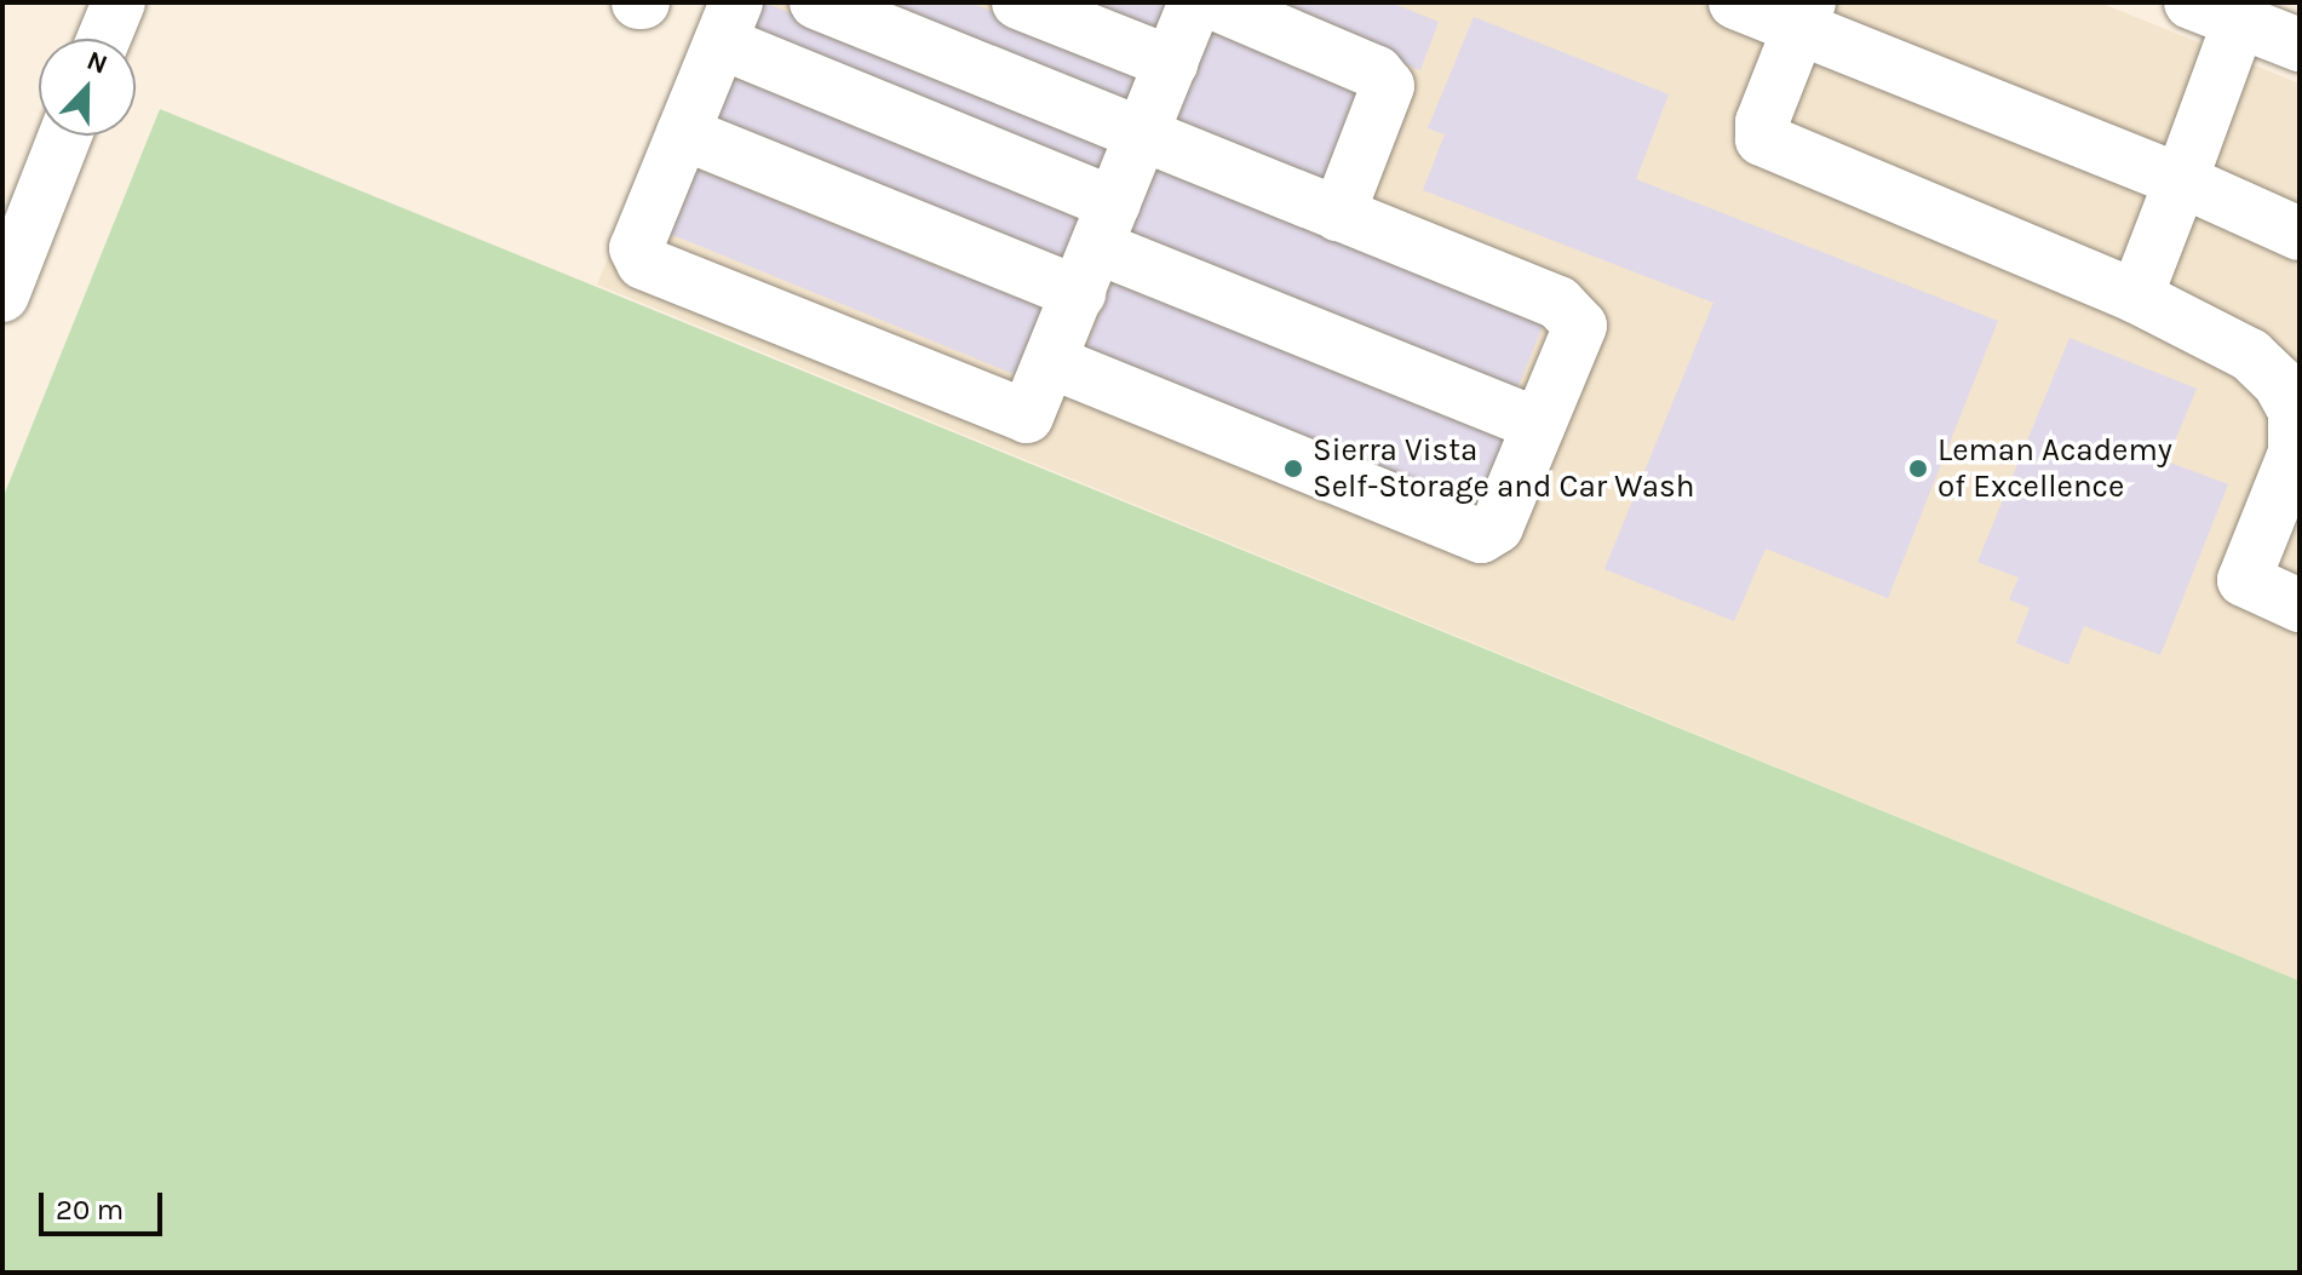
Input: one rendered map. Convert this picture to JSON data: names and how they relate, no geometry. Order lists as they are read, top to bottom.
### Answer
{
  "places": ["Sierra Vista Self-Storage and Car Wash", "Leman Academy of Excellence"],
  "scale_bar": "20 m",
  "north": "top"
}
